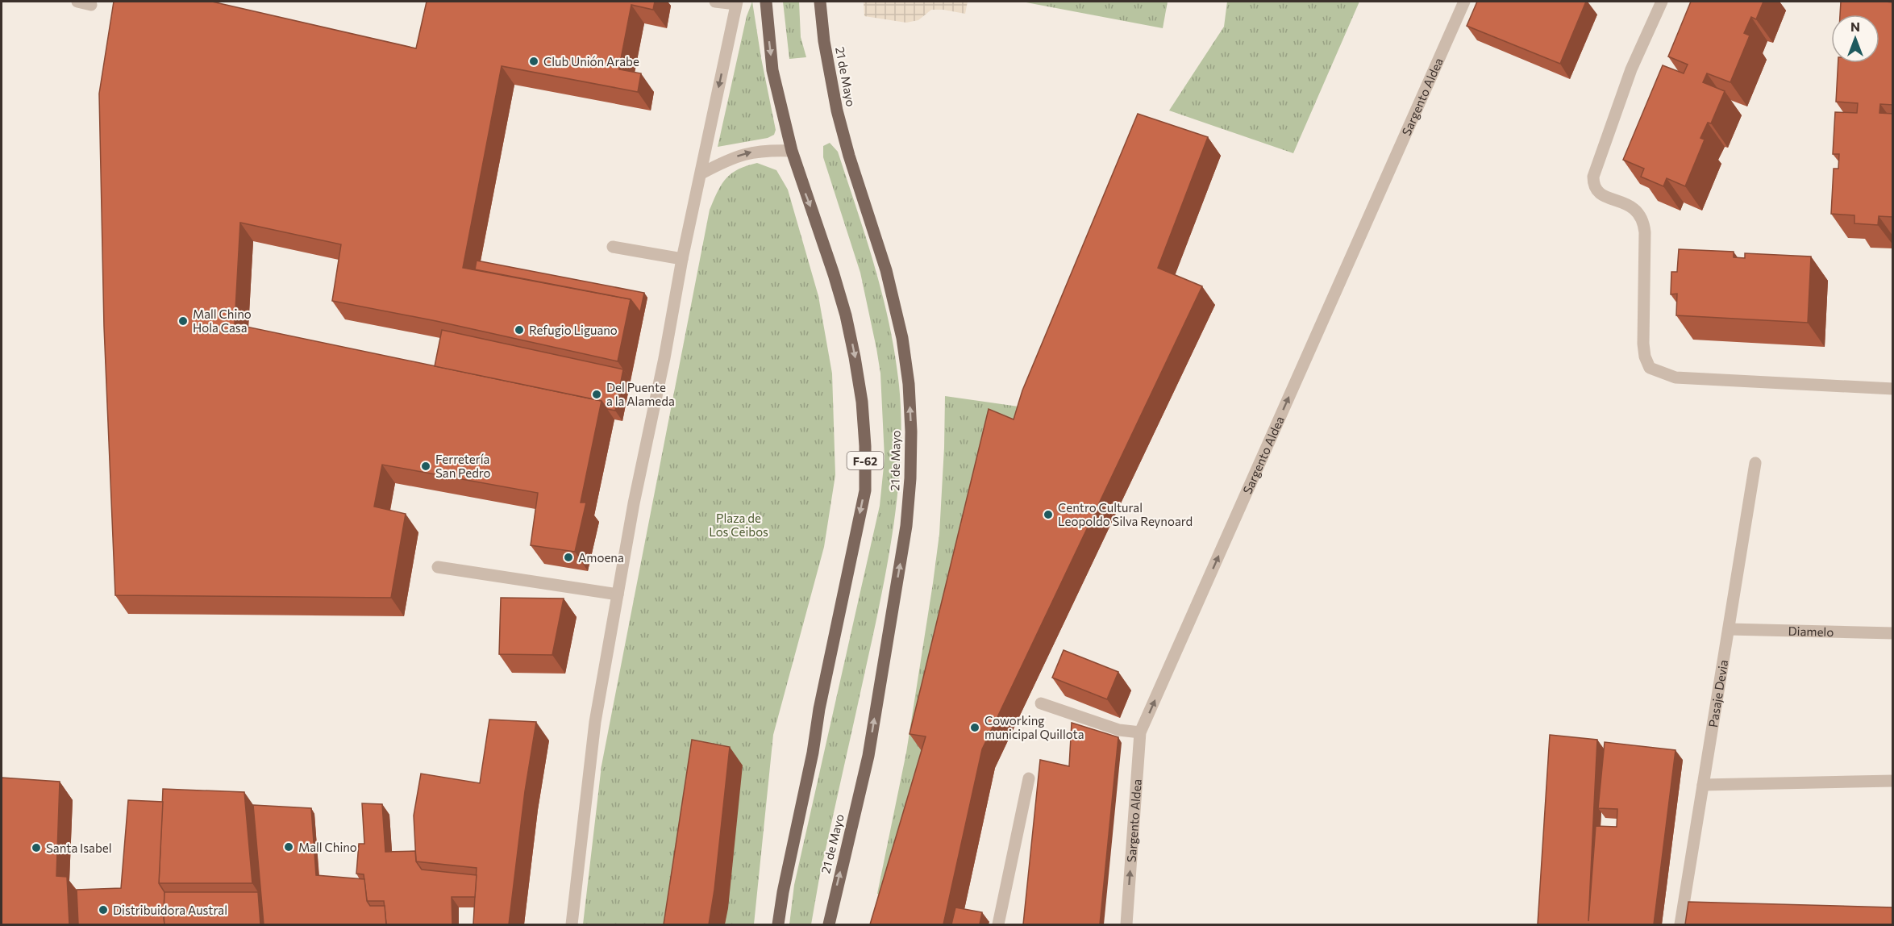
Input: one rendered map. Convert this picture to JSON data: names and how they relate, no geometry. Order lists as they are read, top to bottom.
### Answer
{
  "streets": {
    "main road": ["21 de Mayo", "F-62"],
    "street": ["Sargento Aldea", "Diamelo", "Pasaje Devia"]
  },
  "crossings": [
    ["Diamelo", "Pasaje Devia"]
  ],
  "one_way": ["Sargento Aldea"],
  "parks": ["Plaza de Los Ceibos"],
  "places": [
    "Club Unión Arabe",
    "Mall Chino Hola Casa",
    "Refugio Liguano",
    "Del Puente a la Alameda",
    "Ferretería San Pedro",
    "Centro Cultural Leopoldo Silva Reynoard",
    "Amoena",
    "Coworking municipal Quillota",
    "Mall Chino",
    "Santa Isabel",
    "Distribuidora Austral"
  ],
  "north": "top"
}
